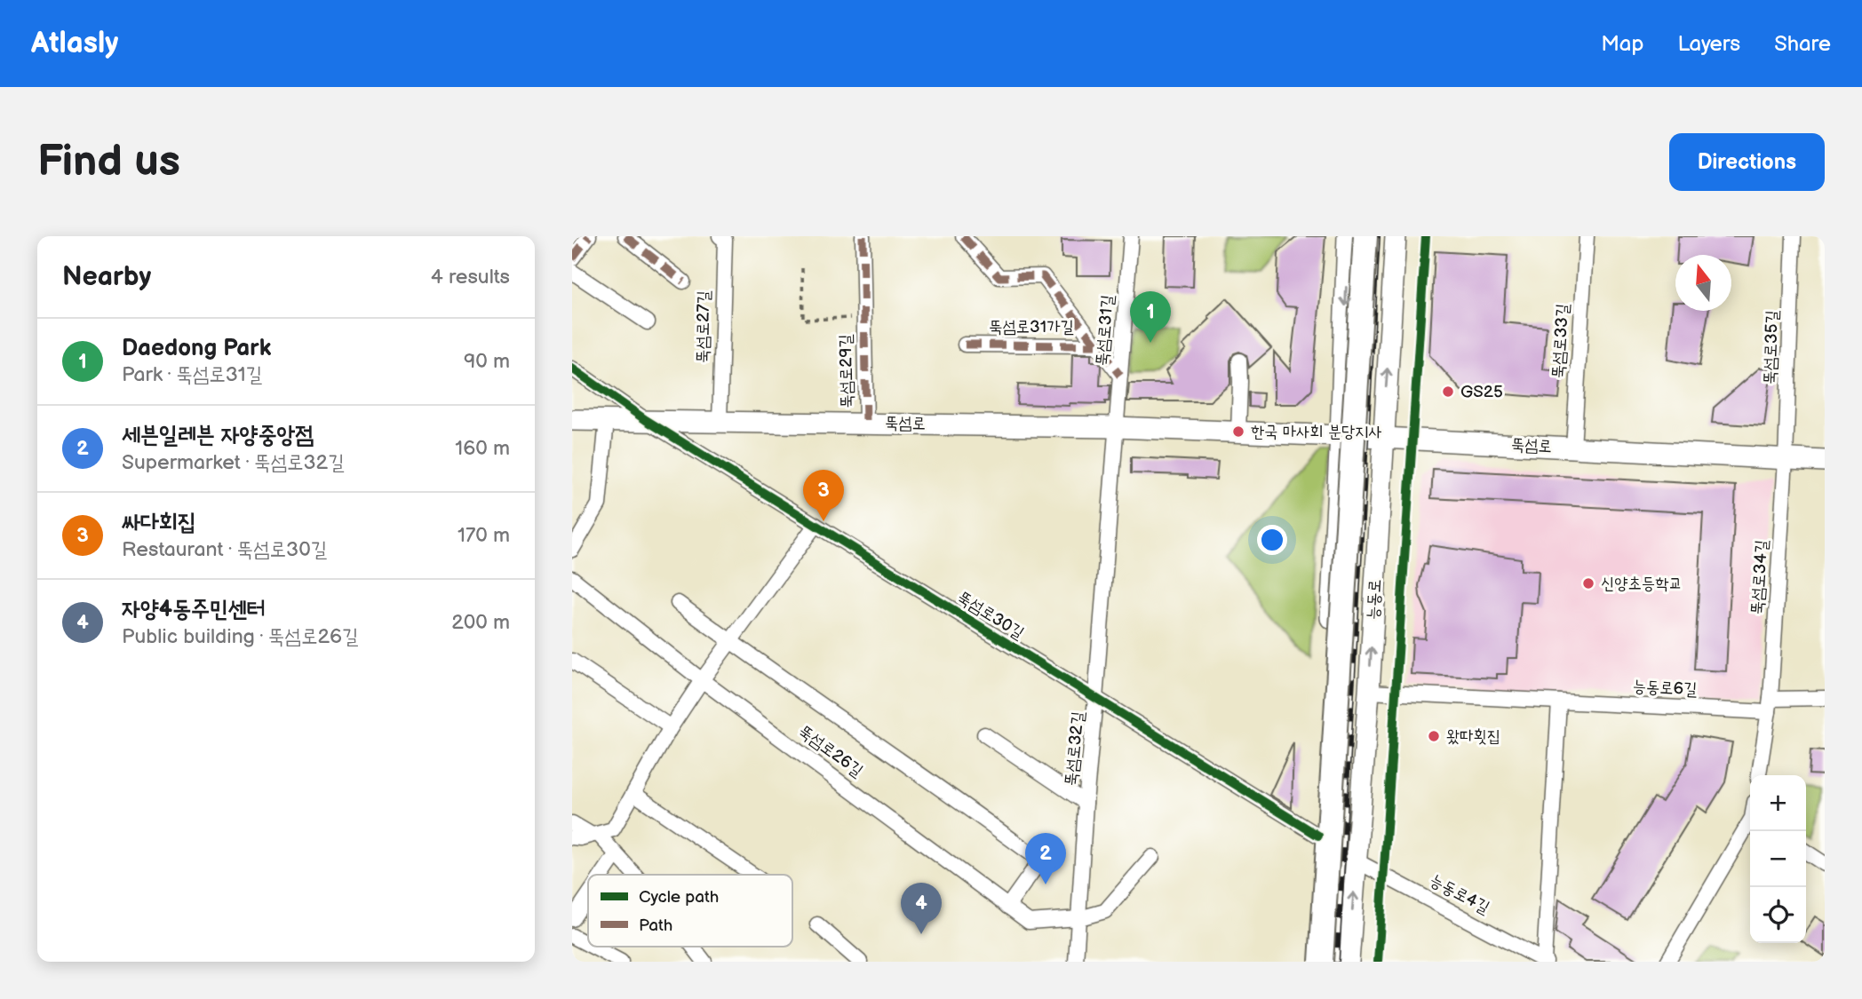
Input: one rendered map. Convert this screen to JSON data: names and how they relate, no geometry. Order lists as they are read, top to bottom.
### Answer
{
  "streets": {
    "main road": ["뚝섬로", "능동로"],
    "street": [
      "뚝섬로27길",
      "뚝섬로31가길",
      "뚝섬로31길",
      "뚝섬로33길",
      "뚝섬로35길",
      "뚝섬로29길",
      "뚝섬로34길",
      "뚝섬로30길",
      "능동로6길",
      "뚝섬로32길",
      "뚝섬로26길",
      "능동로4길"
    ]
  },
  "crossings": [
    ["뚝섬로27길", "뚝섬로"],
    ["뚝섬로31가길", "뚝섬로31길"],
    ["뚝섬로31길", "뚝섬로"],
    ["뚝섬로31길", "뚝섬로32길"],
    ["뚝섬로33길", "뚝섬로"],
    ["뚝섬로35길", "뚝섬로"],
    ["뚝섬로35길", "뚝섬로34길"],
    ["뚝섬로29길", "뚝섬로"],
    ["뚝섬로", "뚝섬로34길"],
    ["뚝섬로", "능동로"],
    ["뚝섬로", "뚝섬로30길"],
    ["뚝섬로", "뚝섬로32길"],
    ["뚝섬로34길", "능동로6길"],
    ["능동로", "능동로6길"],
    ["능동로", "능동로4길"],
    ["뚝섬로30길", "뚝섬로32길"],
    ["뚝섬로32길", "뚝섬로26길"]
  ],
  "places": [
    "GS25",
    "한국 마사회 분당지사",
    "신양초등학교",
    "왔따횟집"
  ],
  "legend": ["Cycle path", "Path"],
  "north": "top",
  "page": {
    "header": "Atlasly",
    "nav": ["Map", "Layers", "Share"],
    "buttons": "Directions",
    "title": "Find us",
    "heading": ["Nearby", "4 results"],
    "pins": [
      "1",
      "3",
      "2",
      "4"
    ],
    "list": [
      {
        "mark": "1",
        "name": "Daedong Park",
        "note": "Park · 뚝섬로31길",
        "value": "90 m"
      },
      {
        "mark": "2",
        "name": "세븐일레븐 자양중앙점",
        "note": "Supermarket · 뚝섬로32길",
        "value": "160 m"
      },
      {
        "mark": "3",
        "name": "싸다회집",
        "note": "Restaurant · 뚝섬로30길",
        "value": "170 m"
      },
      {
        "mark": "4",
        "name": "자양4동주민센터",
        "note": "Public building · 뚝섬로26길",
        "value": "200 m"
      }
    ],
    "map_buttons": ["+", "−"]
  }
}
